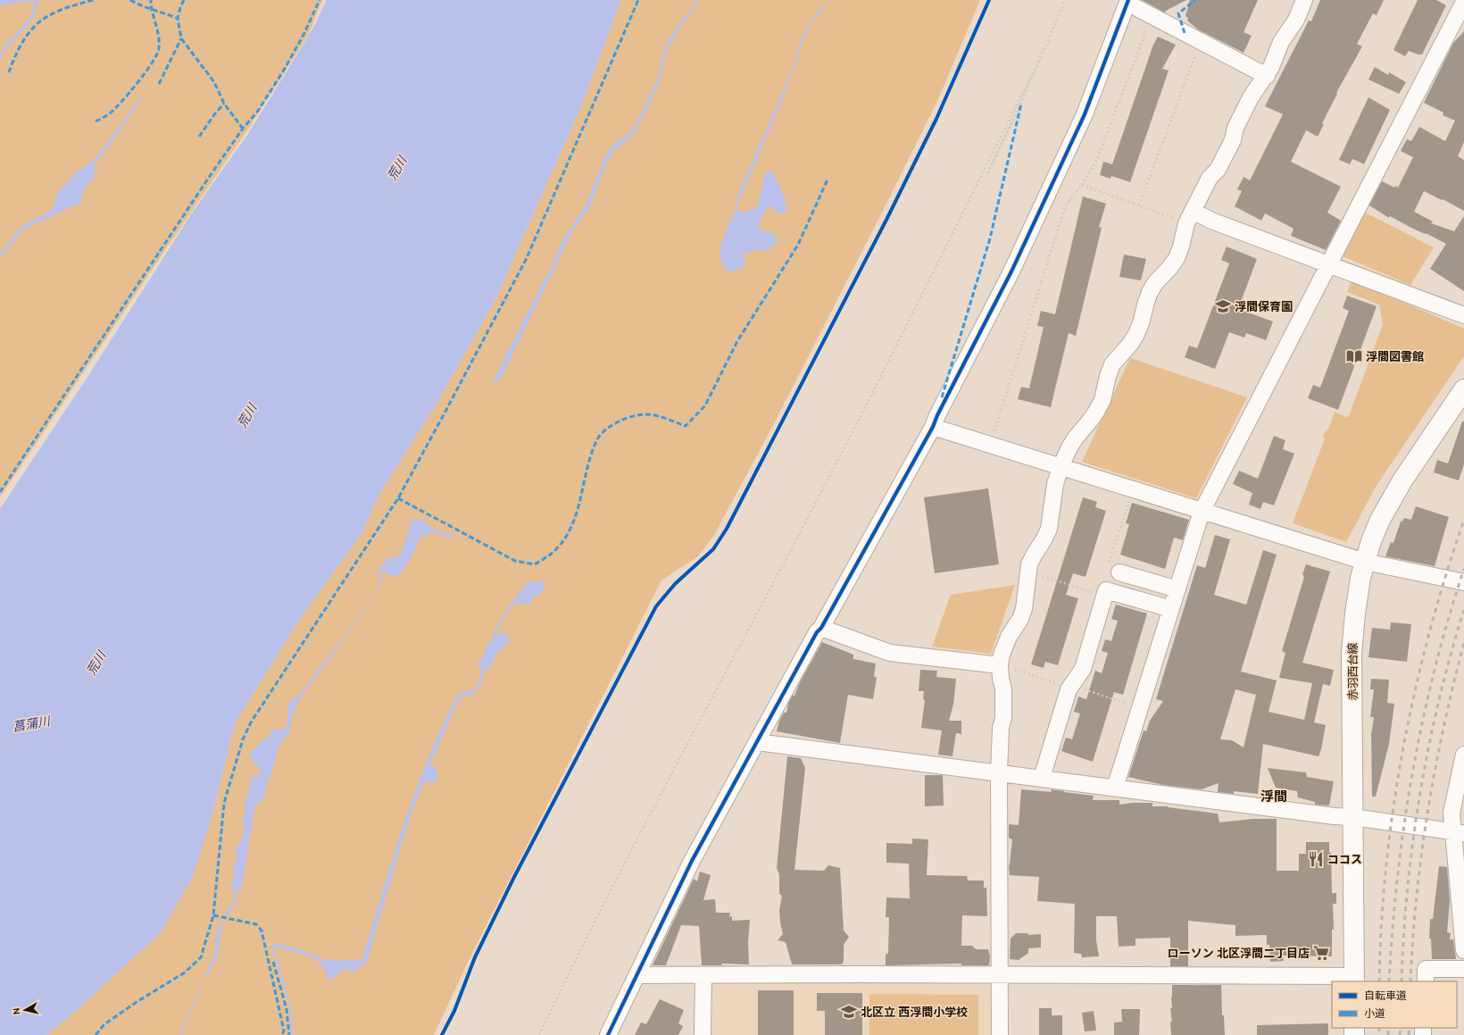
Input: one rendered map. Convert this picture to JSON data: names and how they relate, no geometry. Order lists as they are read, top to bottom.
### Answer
{
  "streets": {
    "main road": ["赤羽西台線"]
  },
  "districts": ["浮間"],
  "water": ["荒川", "菖蒲川"],
  "places": {
    "school or university": ["浮間保育園", "北区立 西浮間小学校"],
    "library": ["浮間図書館"],
    "restaurant": ["ココス"],
    "supermarket": ["ローソン 北区浮間二丁目店"]
  },
  "legend": ["自転車道", "小道"],
  "north": "left"
}
